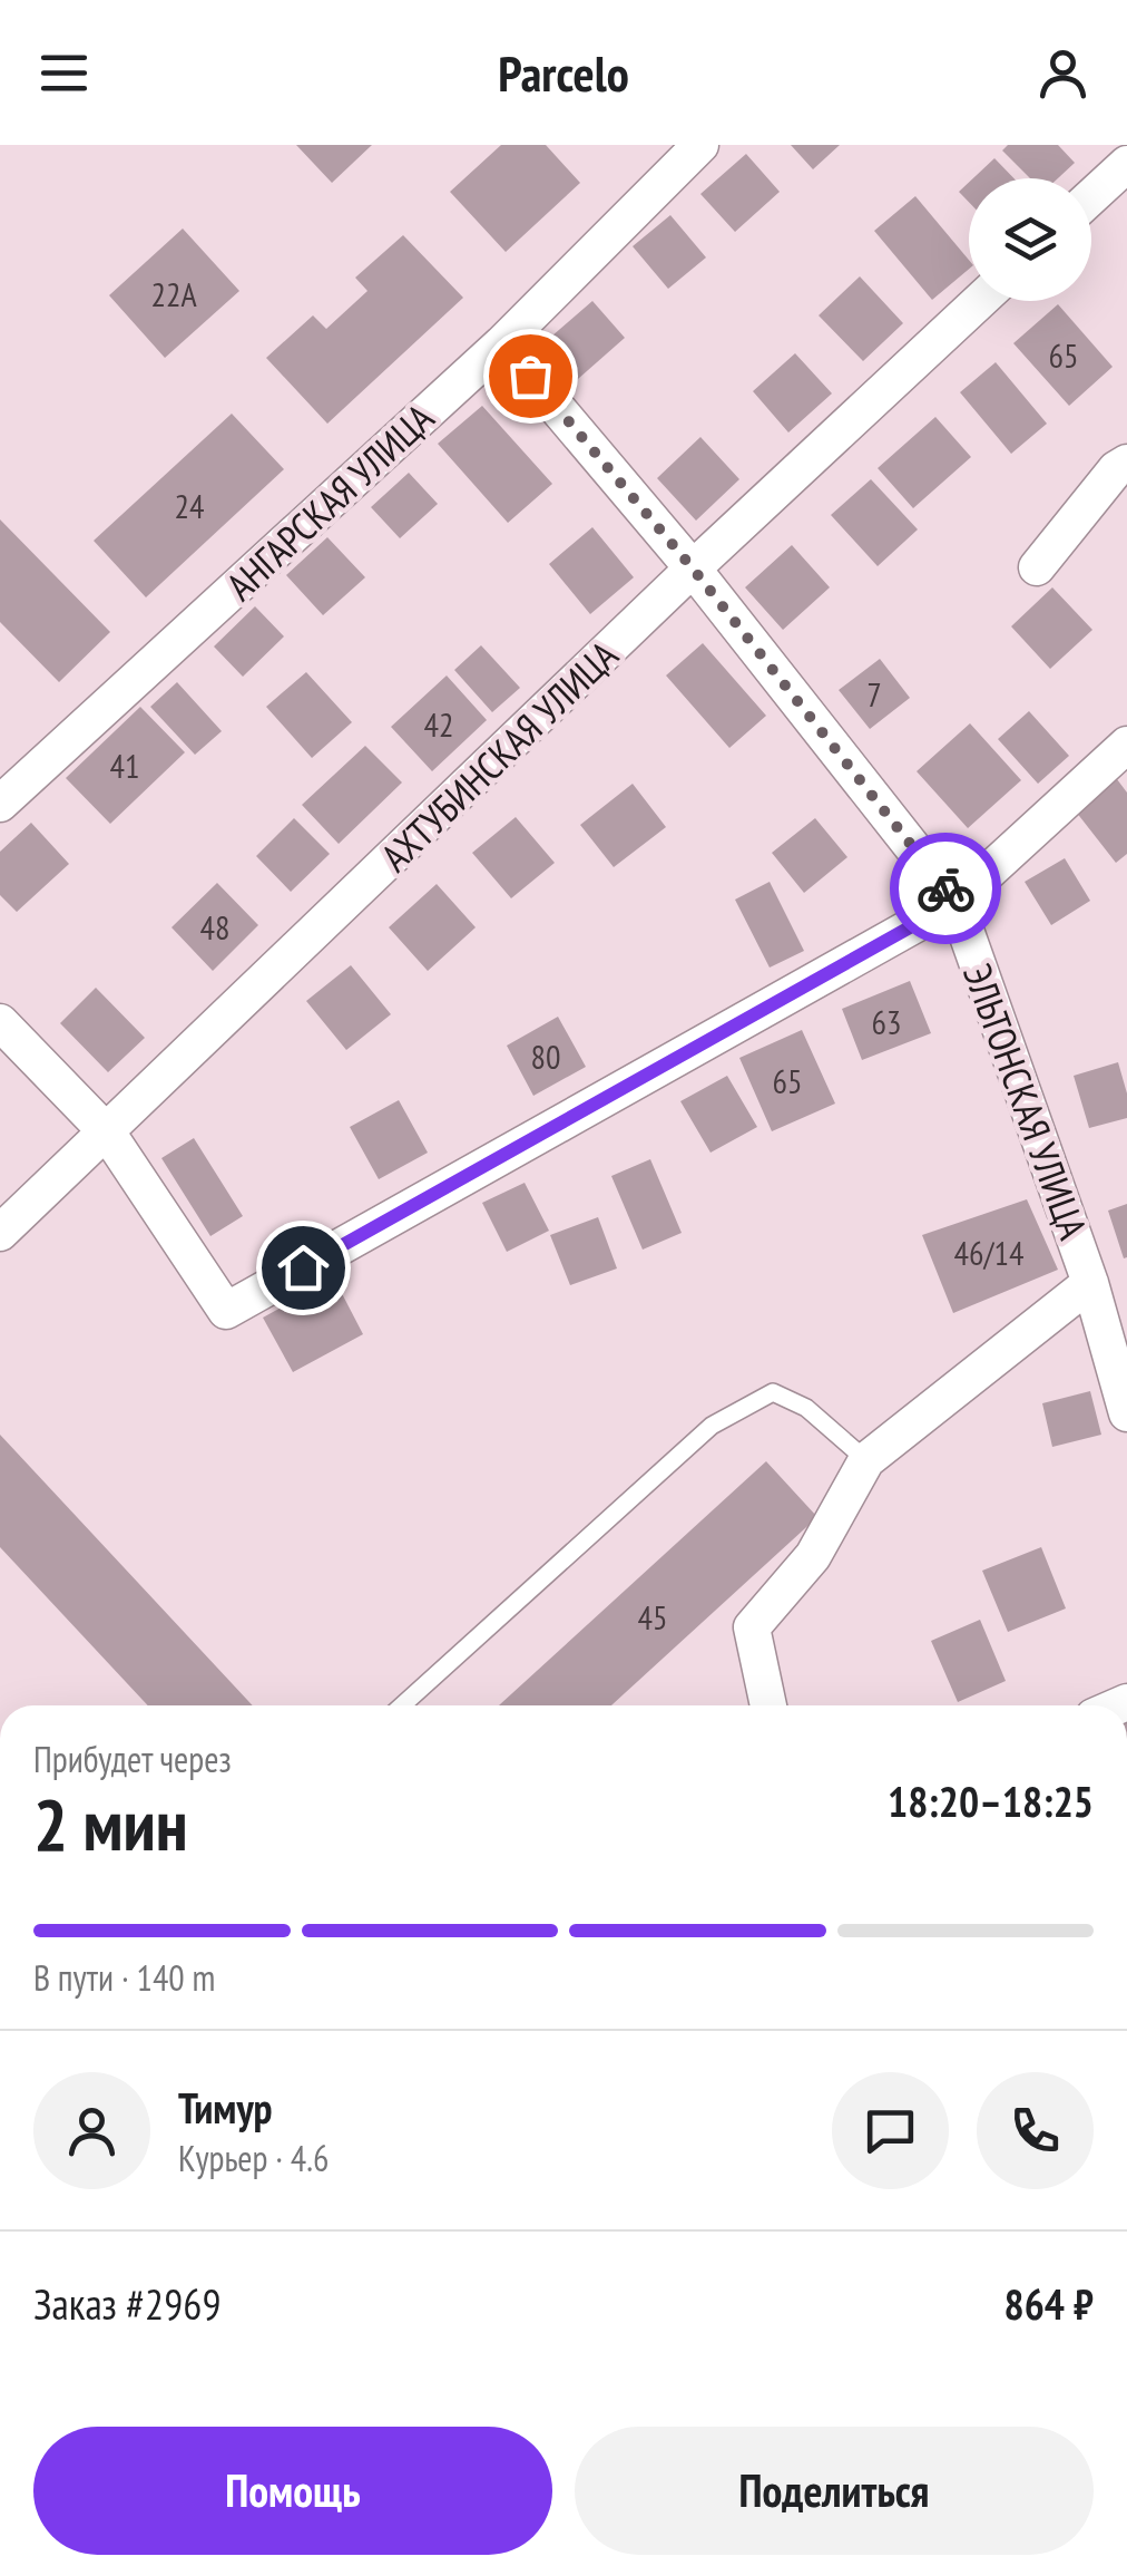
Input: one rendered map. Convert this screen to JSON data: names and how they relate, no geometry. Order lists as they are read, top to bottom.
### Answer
{
  "streets": {
    "street": ["АНГАРСКАЯ УЛИЦА", "АХТУБИНСКАЯ УЛИЦА", "ЭЛЬТОНСКАЯ УЛИЦА"]
  },
  "crossings": [
    ["АНГАРСКАЯ УЛИЦА", "ЭЛЬТОНСКАЯ УЛИЦА"],
    ["АХТУБИНСКАЯ УЛИЦА", "ЭЛЬТОНСКАЯ УЛИЦА"]
  ],
  "house_numbers": [
    "22А",
    "65",
    "24",
    "7",
    "42",
    "41",
    "48",
    "63",
    "80",
    "65",
    "46/14",
    "45"
  ],
  "page": {
    "header": "Parcelo",
    "heading": ["2 мин", "Прибудет через", "18:20–18:25"],
    "panel": [
      "Тимур",
      "Курьер · 4.6",
      "Заказ #2969",
      "864 ₽"
    ],
    "bar": "В пути · 140 m",
    "buttons": ["Помощь", "Поделиться"]
  }
}
